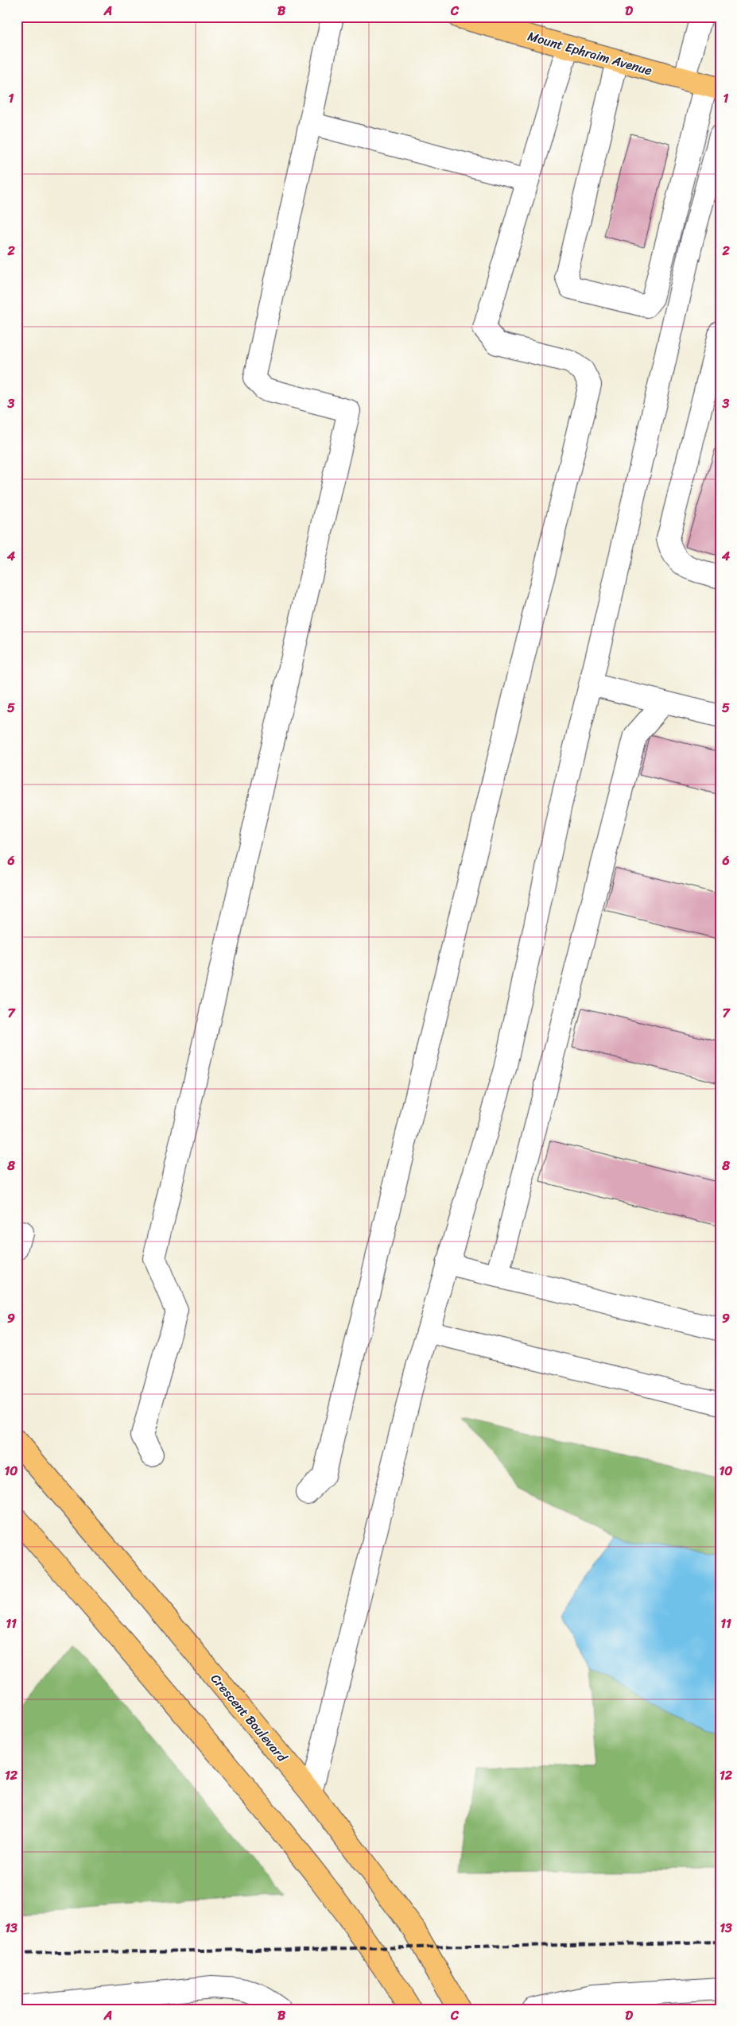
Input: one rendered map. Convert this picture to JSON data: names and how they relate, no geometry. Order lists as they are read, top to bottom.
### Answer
{
  "streets": {
    "main road": ["Mount Ephraim Avenue", "Crescent Boulevard"]
  },
  "grid": {
    "columns": [
      "A",
      "B",
      "C",
      "D"
    ],
    "rows": [
      "1",
      "2",
      "3",
      "4",
      "5",
      "6",
      "7",
      "8",
      "9",
      "10",
      "11",
      "12",
      "13"
    ]
  }
}
